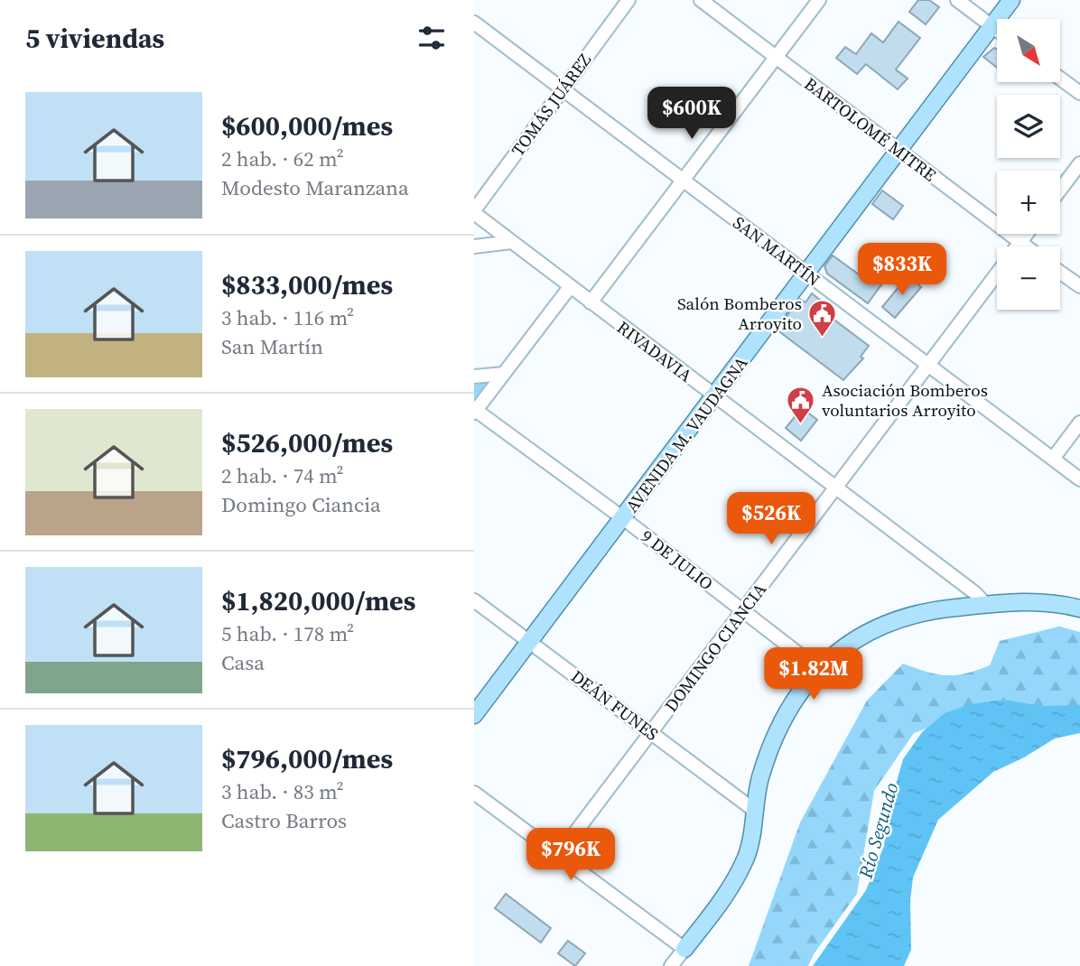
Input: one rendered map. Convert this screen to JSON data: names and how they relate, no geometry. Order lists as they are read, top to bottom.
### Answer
{
  "streets": {
    "main road": ["AVENIDA M. VAUDAGNA"],
    "street": [
      "TOMÁS JUÁREZ",
      "BARTOLOMÉ MITRE",
      "SAN MARTÍN",
      "RIVADAVIA",
      "9 DE JULIO",
      "DOMINGO CIANCIA",
      "DEÁN FUNES"
    ]
  },
  "crossings": [
    ["TOMÁS JUÁREZ", "SAN MARTÍN"],
    ["TOMÁS JUÁREZ", "RIVADAVIA"],
    ["BARTOLOMÉ MITRE", "AVENIDA M. VAUDAGNA"],
    ["BARTOLOMÉ MITRE", "DOMINGO CIANCIA"],
    ["SAN MARTÍN", "AVENIDA M. VAUDAGNA"],
    ["SAN MARTÍN", "DOMINGO CIANCIA"],
    ["RIVADAVIA", "AVENIDA M. VAUDAGNA"],
    ["RIVADAVIA", "DOMINGO CIANCIA"],
    ["AVENIDA M. VAUDAGNA", "9 DE JULIO"],
    ["AVENIDA M. VAUDAGNA", "DEÁN FUNES"],
    ["9 DE JULIO", "DOMINGO CIANCIA"],
    ["DOMINGO CIANCIA", "DEÁN FUNES"]
  ],
  "water": ["Río Segundo"],
  "places": {
    "public building": ["Salón Bomberos Arroyito", "Asociación Bomberos voluntarios Arroyito"]
  },
  "north": "bottom right",
  "page": {
    "heading": "5 viviendas",
    "map_buttons": ["+", "−"],
    "list": [
      {
        "name": "$600,000/mes",
        "note": "2 hab. · 62 m² · Modesto Maranzana"
      },
      {
        "name": "$833,000/mes",
        "note": "3 hab. · 116 m² · San Martín"
      },
      {
        "name": "$526,000/mes",
        "note": "2 hab. · 74 m² · Domingo Ciancia"
      },
      {
        "name": "$1,820,000/mes",
        "note": "5 hab. · 178 m² · Casa"
      },
      {
        "name": "$796,000/mes",
        "note": "3 hab. · 83 m² · Castro Barros"
      }
    ],
    "price": [
      "$600K",
      "$833K",
      "$526K",
      "$1.82M",
      "$796K"
    ]
  }
}
